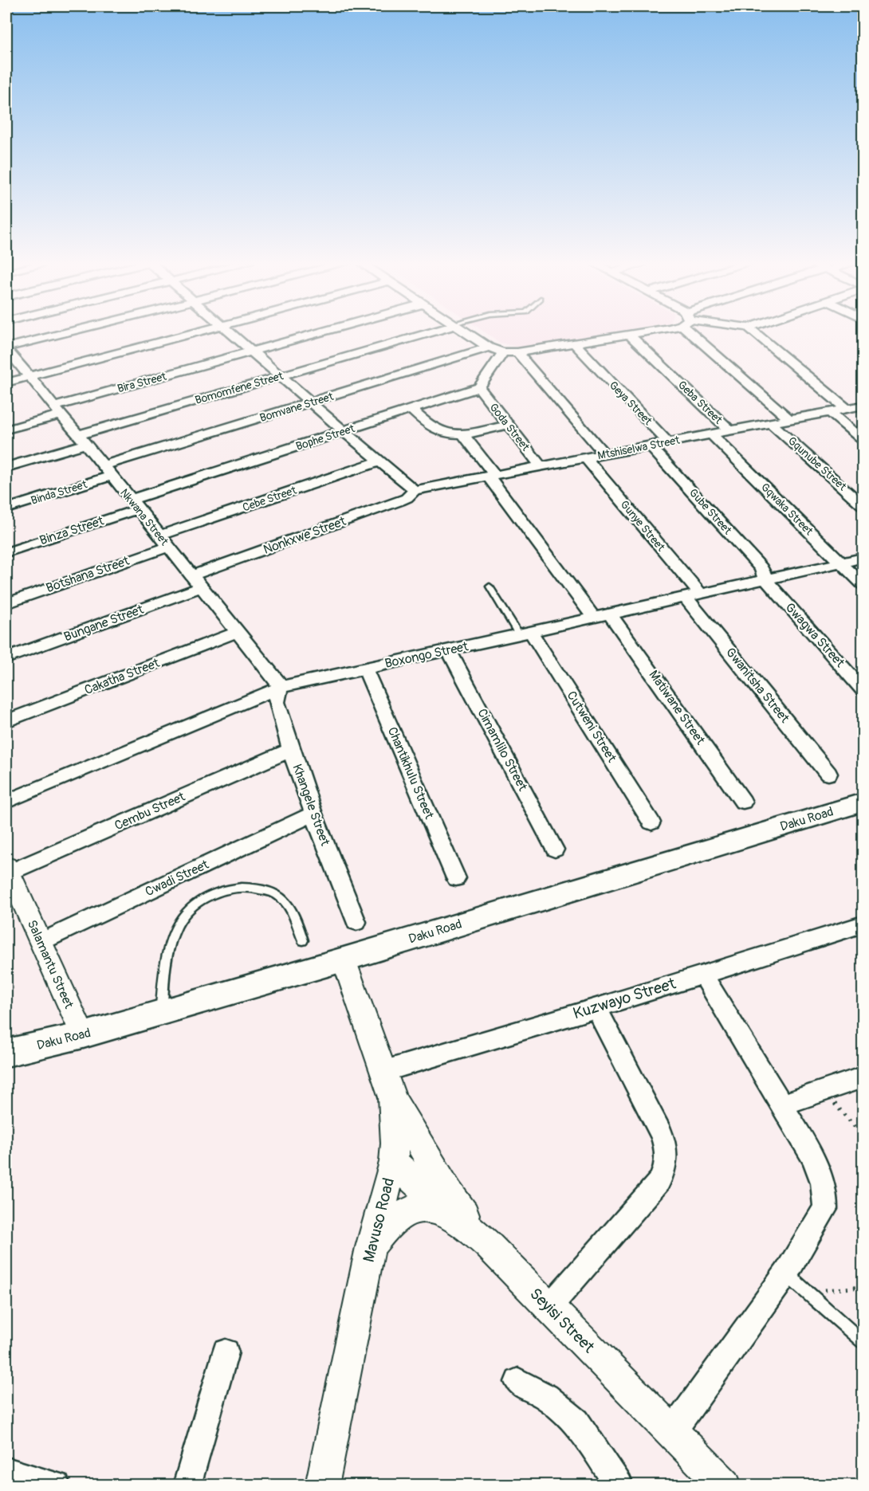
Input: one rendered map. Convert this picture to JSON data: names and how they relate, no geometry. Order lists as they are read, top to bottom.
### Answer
{
  "streets": {
    "main road": ["Daku Road"],
    "street": [
      "Bira Street",
      "Bomomfene Street",
      "Geba Street",
      "Geya Street",
      "Bomvane Street",
      "Goda Street",
      "Bophe Street",
      "Mtshiselwa Street",
      "Gqunube Street",
      "Binda Street",
      "Cebe Street",
      "Gqwaka Street",
      "Gube Street",
      "Nkwana Street",
      "Gunye Street",
      "Binza Street",
      "Nonkxwe Street",
      "Botshana Street",
      "Bungane Street",
      "Gwagwa Street",
      "Boxongo Street",
      "Cakatha Street",
      "Gwanitsha Street",
      "Matiwane Street",
      "Cutweni Street",
      "Cimamlilo Street",
      "Chantikhulu Street",
      "Khangele Street",
      "Cembu Street",
      "Cwadi Street",
      "Salamantu Street",
      "Kuzwayo Street",
      "Mavuso Road",
      "Seyisi Street"
    ]
  },
  "crossings": [
    ["Bira Street", "Nkwana Street"],
    ["Bomomfene Street", "Nkwana Street"],
    ["Geba Street", "Mtshiselwa Street"],
    ["Geya Street", "Mtshiselwa Street"],
    ["Bomvane Street", "Binda Street"],
    ["Bomvane Street", "Nkwana Street"],
    ["Goda Street", "Bophe Street"],
    ["Goda Street", "Mtshiselwa Street"],
    ["Bophe Street", "Nkwana Street"],
    ["Bophe Street", "Binza Street"],
    ["Mtshiselwa Street", "Gqunube Street"],
    ["Mtshiselwa Street", "Gqwaka Street"],
    ["Mtshiselwa Street", "Gube Street"],
    ["Mtshiselwa Street", "Gunye Street"],
    ["Mtshiselwa Street", "Nonkxwe Street"],
    ["Mtshiselwa Street", "Matiwane Street"],
    ["Binda Street", "Nkwana Street"],
    ["Cebe Street", "Nkwana Street"],
    ["Cebe Street", "Botshana Street"],
    ["Gqwaka Street", "Boxongo Street"],
    ["Gube Street", "Gwagwa Street"],
    ["Gube Street", "Boxongo Street"],
    ["Nkwana Street", "Binza Street"],
    ["Nkwana Street", "Nonkxwe Street"],
    ["Nkwana Street", "Botshana Street"],
    ["Nkwana Street", "Bungane Street"],
    ["Nkwana Street", "Boxongo Street"],
    ["Nkwana Street", "Cakatha Street"],
    ["Nkwana Street", "Khangele Street"],
    ["Gunye Street", "Boxongo Street"],
    ["Gunye Street", "Gwanitsha Street"],
    ["Nonkxwe Street", "Bungane Street"],
    ["Gwagwa Street", "Boxongo Street"],
    ["Boxongo Street", "Gwanitsha Street"],
    ["Boxongo Street", "Matiwane Street"],
    ["Boxongo Street", "Cutweni Street"],
    ["Boxongo Street", "Cimamlilo Street"],
    ["Boxongo Street", "Chantikhulu Street"],
    ["Boxongo Street", "Khangele Street"],
    ["Khangele Street", "Cembu Street"],
    ["Khangele Street", "Cwadi Street"],
    ["Cembu Street", "Salamantu Street"],
    ["Daku Road", "Salamantu Street"],
    ["Daku Road", "Mavuso Road"],
    ["Cwadi Street", "Salamantu Street"],
    ["Kuzwayo Street", "Mavuso Road"],
    ["Mavuso Road", "Seyisi Street"]
  ]
}
